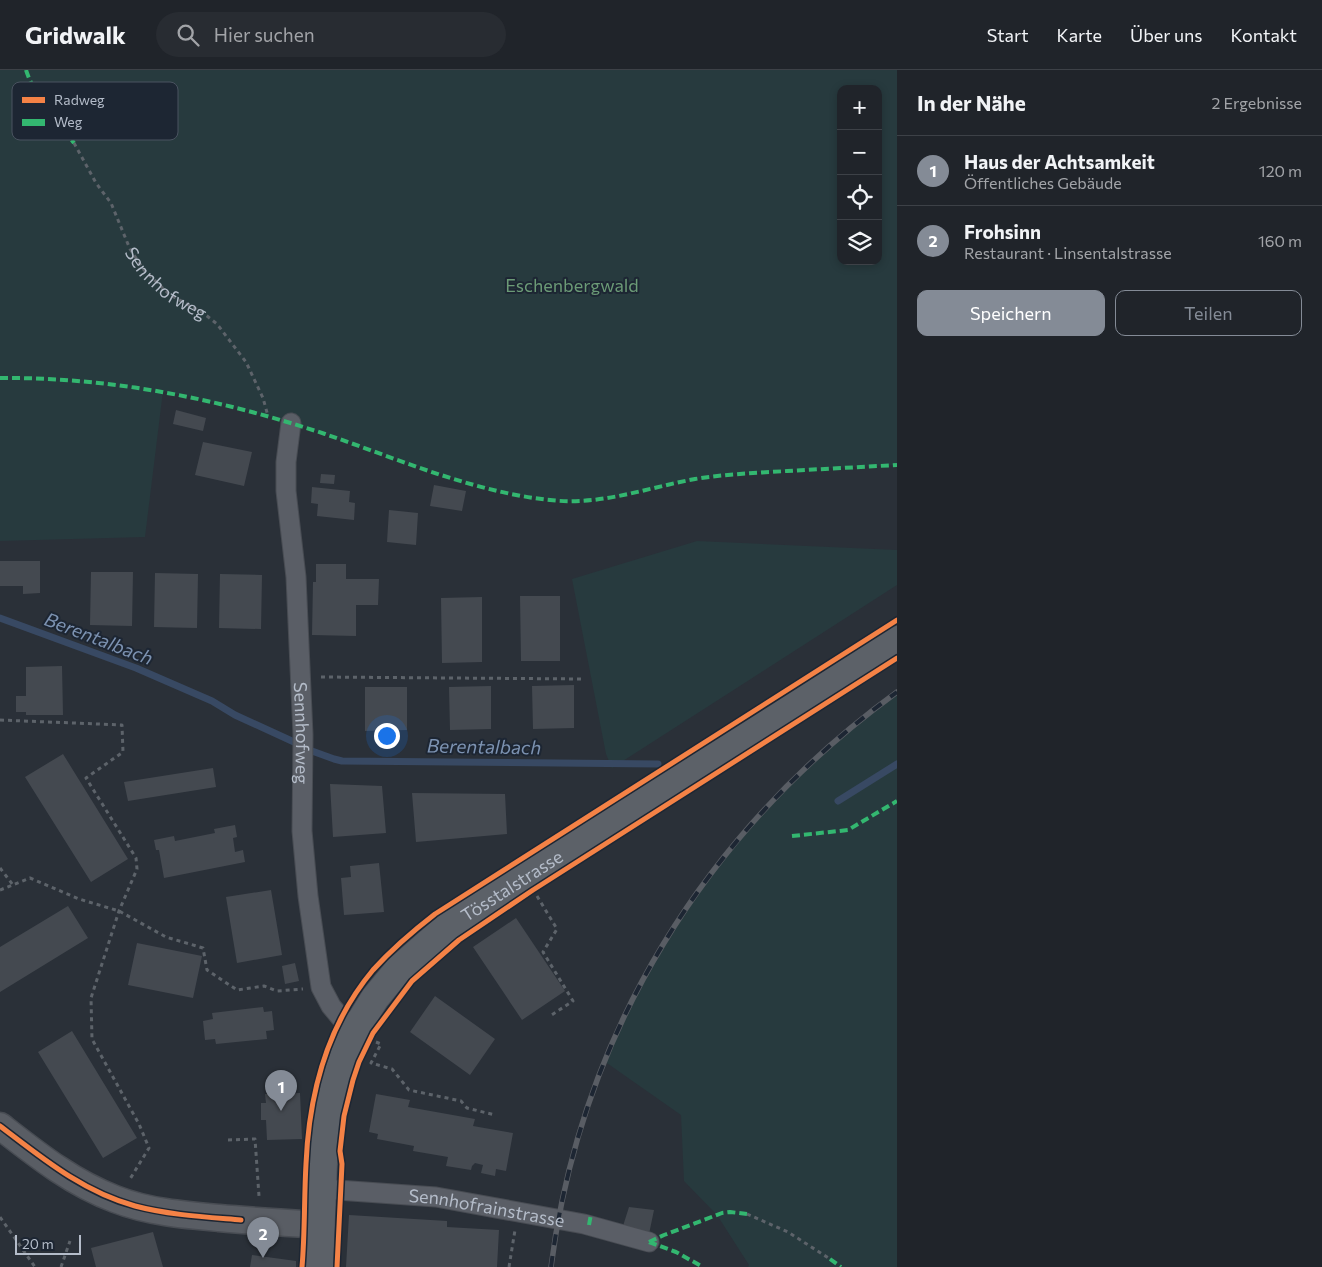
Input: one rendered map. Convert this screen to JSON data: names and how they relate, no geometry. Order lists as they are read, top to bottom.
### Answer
{
  "streets": {
    "main road": ["Tösstalstrasse"],
    "street": ["Sennhofweg", "Sennhofrainstrasse"]
  },
  "crossings": [
    ["Sennhofweg", "Tösstalstrasse"],
    ["Tösstalstrasse", "Sennhofrainstrasse"]
  ],
  "water": ["Berentalbach"],
  "parks": ["Eschenbergwald"],
  "legend": ["Radweg", "Weg"],
  "scale_bar": "20 m",
  "page": {
    "header": "Gridwalk",
    "search": "Hier suchen",
    "nav": [
      "Start",
      "Karte",
      "Über uns",
      "Kontakt"
    ],
    "heading": ["In der Nähe", "2 Ergebnisse"],
    "map_buttons": ["+", "−"],
    "list": [
      {
        "mark": "1",
        "name": "Haus der Achtsamkeit",
        "note": "Öffentliches Gebäude",
        "value": "120 m"
      },
      {
        "mark": "2",
        "name": "Frohsinn",
        "note": "Restaurant · Linsentalstrasse",
        "value": "160 m"
      }
    ],
    "buttons": ["Speichern", "Teilen"],
    "pins": ["1", "2"],
    "scale": "20 m"
  }
}
